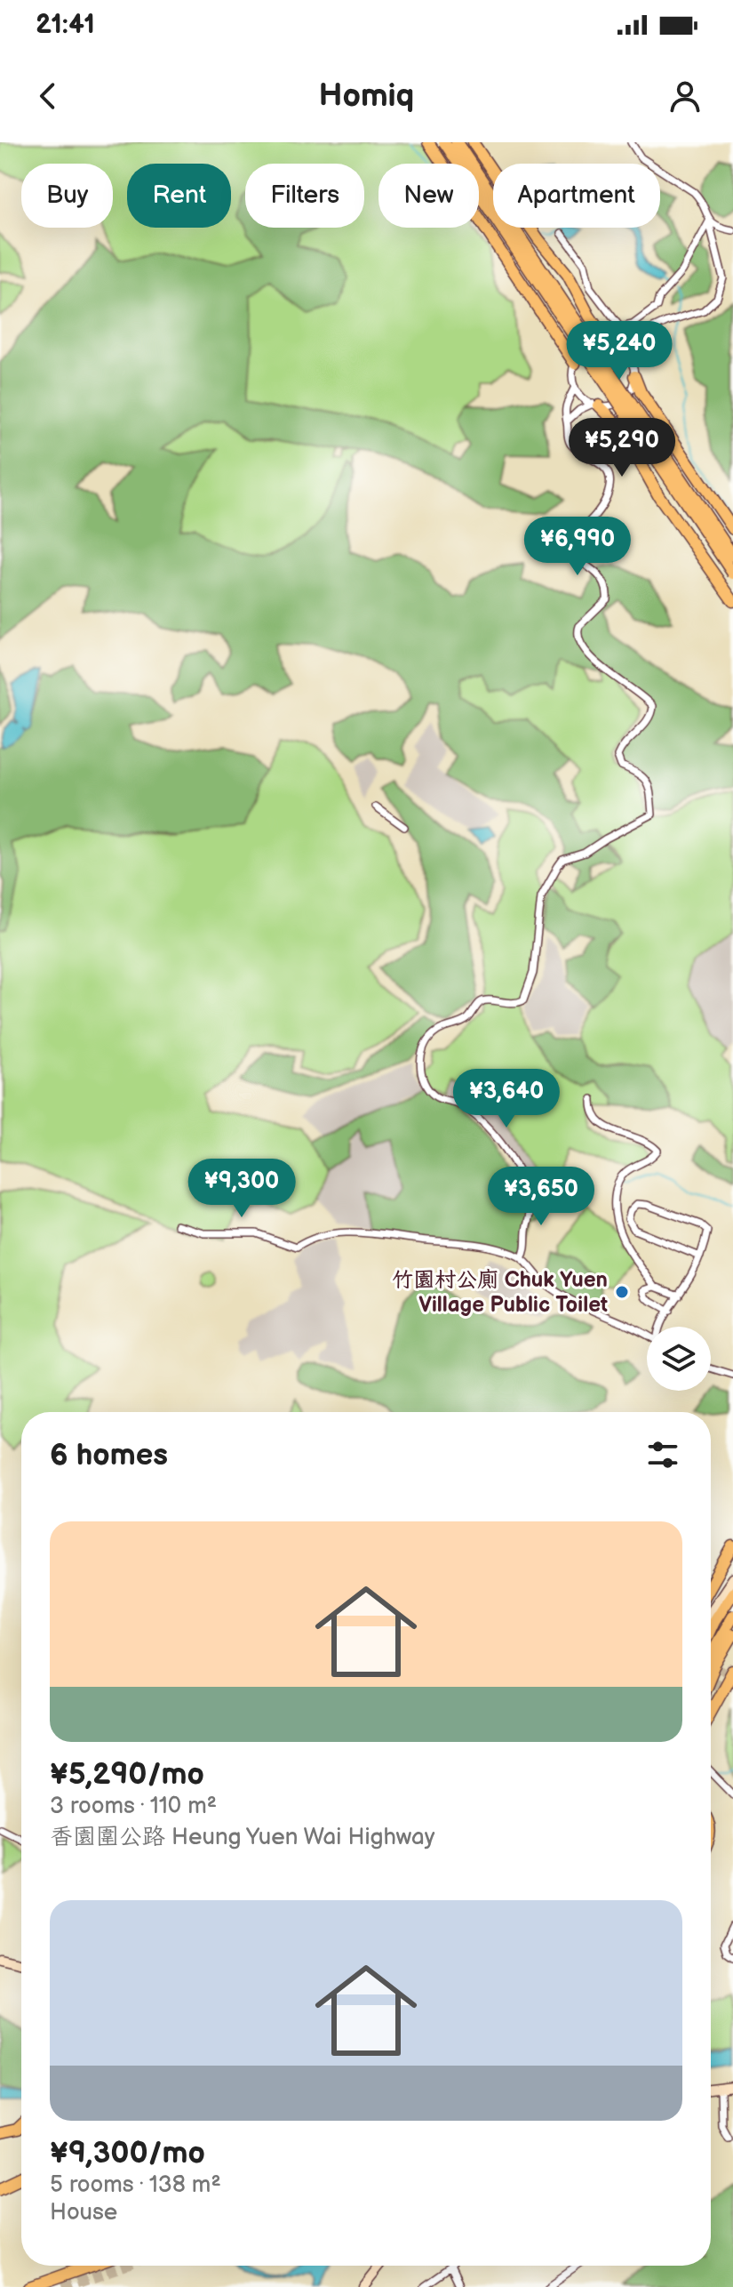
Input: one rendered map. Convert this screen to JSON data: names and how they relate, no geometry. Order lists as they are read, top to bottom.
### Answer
{
  "places": ["竹園村公廁 Chuk Yuen Village Public Toilet"],
  "page": {
    "status": "21:41",
    "header": "Homiq",
    "chip": [
      "Buy",
      "Rent",
      "Filters",
      "New",
      "Apartment"
    ],
    "price": [
      "¥5,240",
      "¥5,290",
      "¥6,990",
      "¥3,640",
      "¥9,300",
      "¥3,650"
    ],
    "heading": "6 homes",
    "list": [
      {
        "name": "¥5,290/mo",
        "note": "3 rooms · 110 m² · 香園圍公路 Heung Yuen Wai Highway"
      },
      {
        "name": "¥9,300/mo",
        "note": "5 rooms · 138 m² · House"
      }
    ]
  }
}
